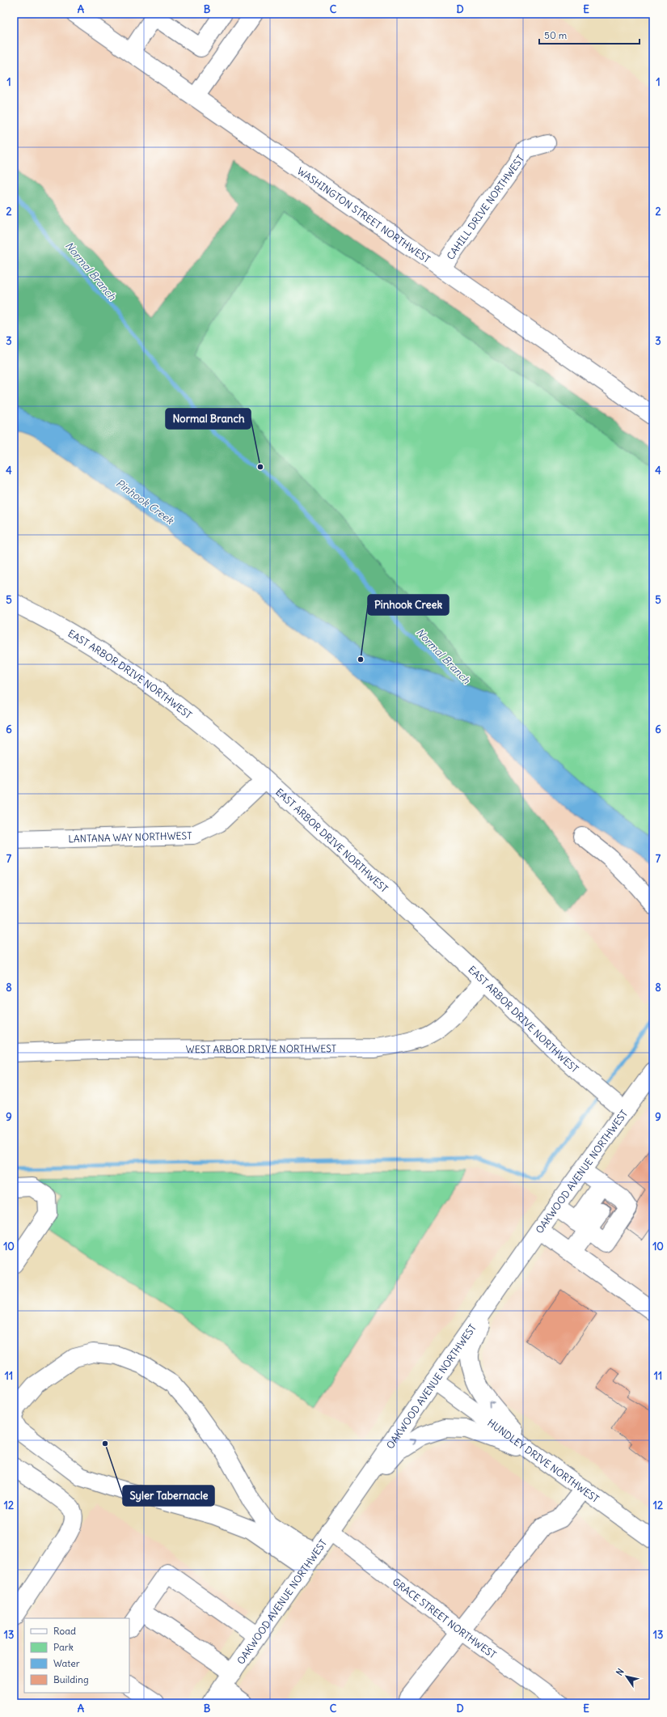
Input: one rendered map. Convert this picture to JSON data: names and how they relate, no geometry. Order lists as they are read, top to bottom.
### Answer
{
  "streets": {
    "street": [
      "CAHILL DRIVE NORTHWEST",
      "WASHINGTON STREET NORTHWEST",
      "EAST ARBOR DRIVE NORTHWEST",
      "LANTANA WAY NORTHWEST",
      "WEST ARBOR DRIVE NORTHWEST",
      "OAKWOOD AVENUE NORTHWEST",
      "HUNDLEY DRIVE NORTHWEST",
      "GRACE STREET NORTHWEST"
    ]
  },
  "crossings": [
    ["CAHILL DRIVE NORTHWEST", "WASHINGTON STREET NORTHWEST"],
    ["EAST ARBOR DRIVE NORTHWEST", "LANTANA WAY NORTHWEST"],
    ["EAST ARBOR DRIVE NORTHWEST", "WEST ARBOR DRIVE NORTHWEST"],
    ["EAST ARBOR DRIVE NORTHWEST", "OAKWOOD AVENUE NORTHWEST"],
    ["OAKWOOD AVENUE NORTHWEST", "HUNDLEY DRIVE NORTHWEST"],
    ["OAKWOOD AVENUE NORTHWEST", "GRACE STREET NORTHWEST"]
  ],
  "water": ["Normal Branch", "Pinhook Creek"],
  "places": ["Normal Branch", "Pinhook Creek", "Syler Tabernacle"],
  "legend": [
    "Road",
    "Park",
    "Water",
    "Building"
  ],
  "scale_bar": "50 m",
  "north": "top left",
  "grid": {
    "columns": [
      "A",
      "B",
      "C",
      "D",
      "E"
    ],
    "rows": [
      "1",
      "2",
      "3",
      "4",
      "5",
      "6",
      "7",
      "8",
      "9",
      "10",
      "11",
      "12",
      "13"
    ]
  }
}
